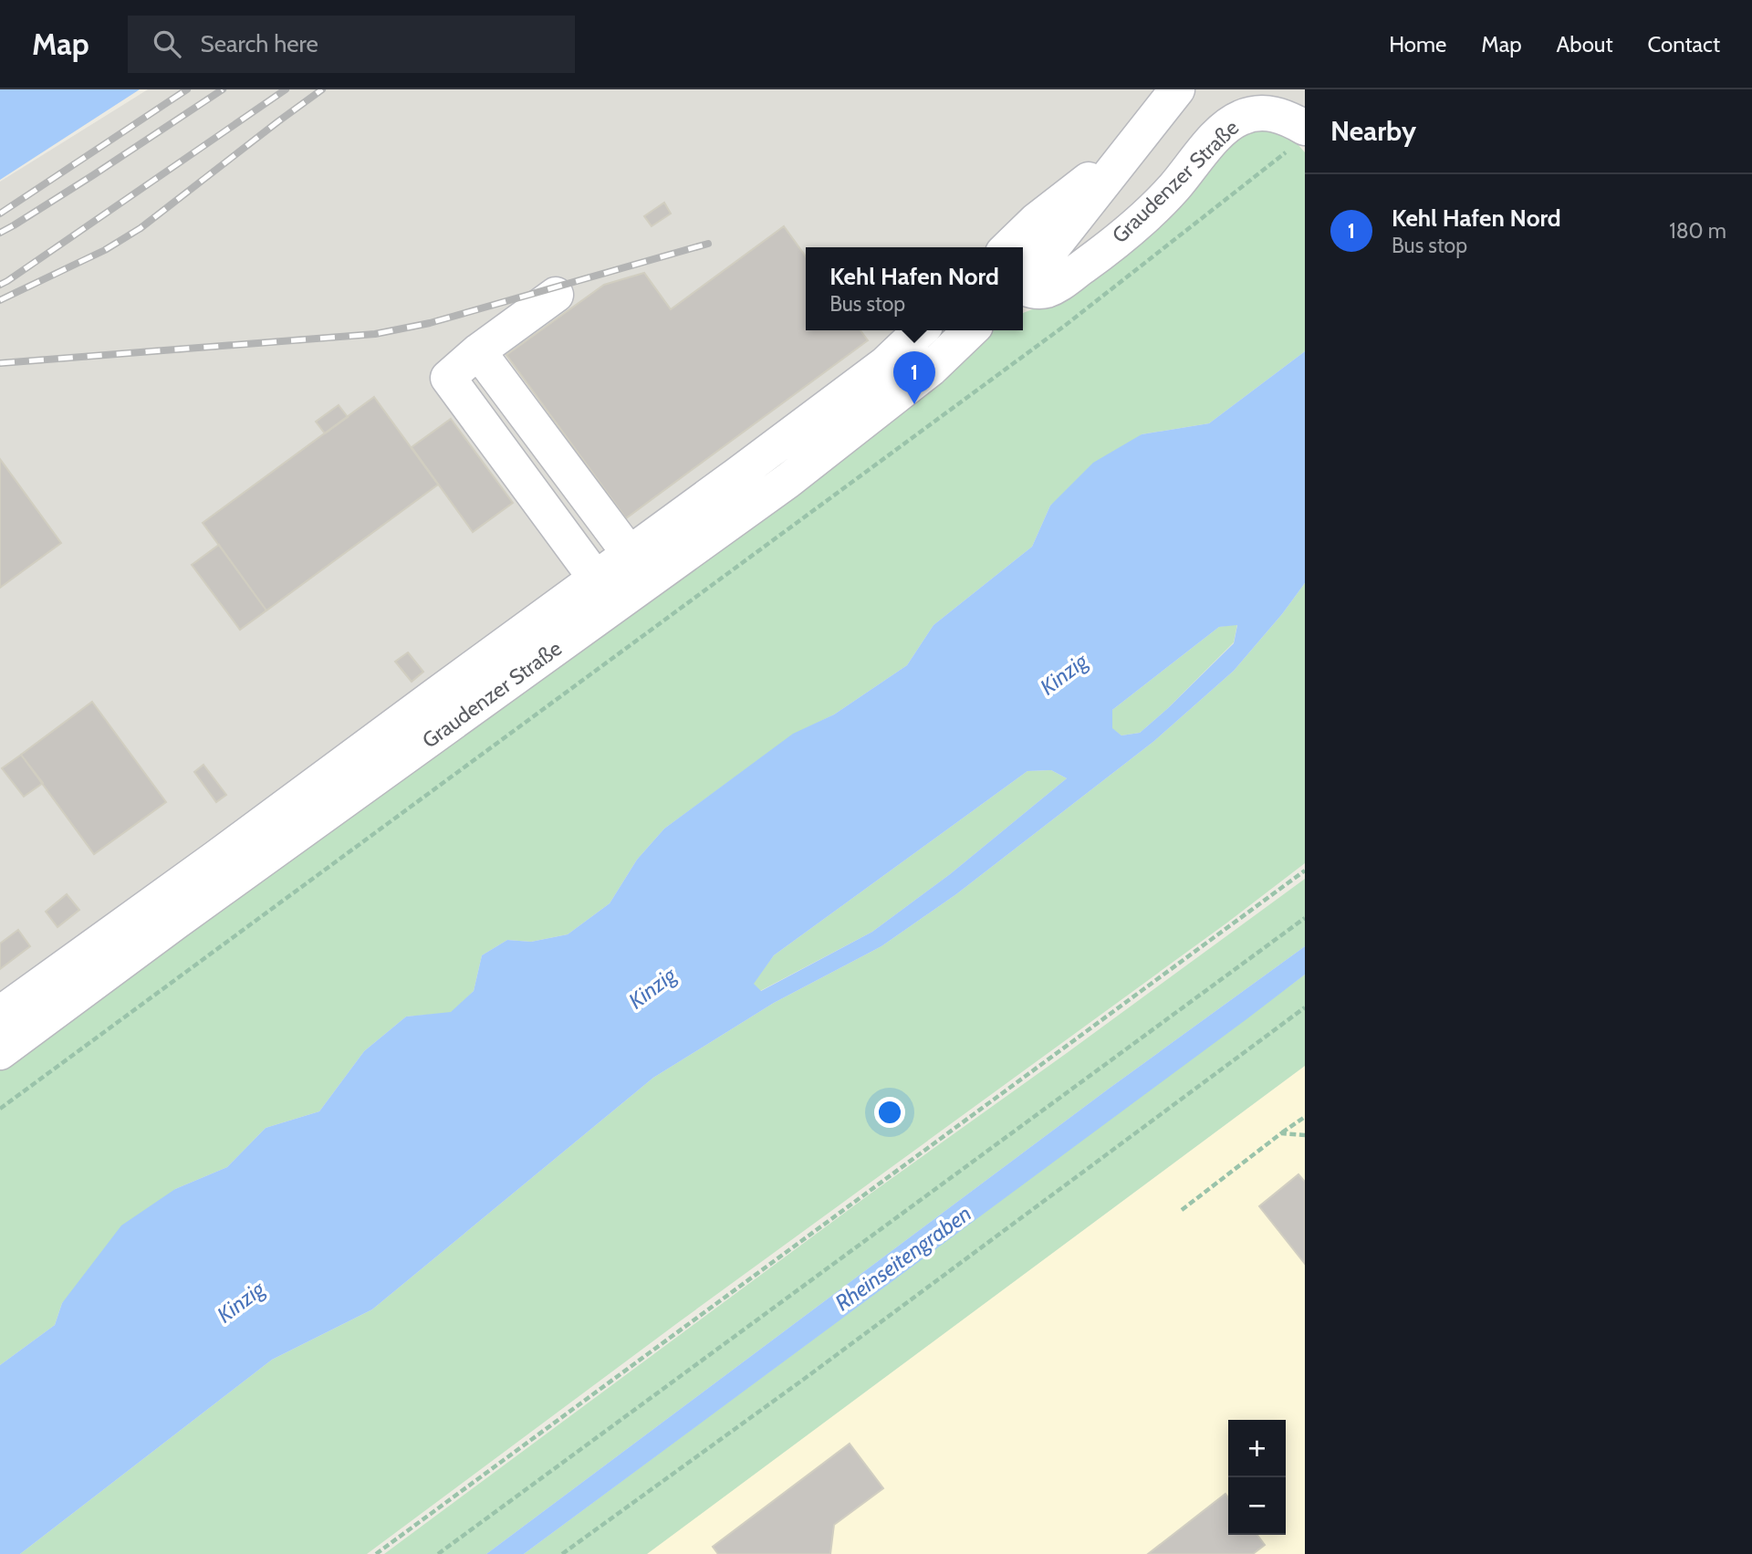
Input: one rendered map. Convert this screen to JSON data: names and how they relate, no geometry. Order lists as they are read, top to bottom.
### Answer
{
  "streets": {
    "street": ["Graudenzer Straße"]
  },
  "water": ["Kinzig", "Rheinseitengraben"],
  "page": {
    "header": "Map",
    "search": "Search here",
    "nav": [
      "Home",
      "Map",
      "About",
      "Contact"
    ],
    "heading": "Nearby",
    "list": [
      {
        "mark": "1",
        "name": "Kehl Hafen Nord",
        "note": "Bus stop",
        "value": "180 m"
      }
    ],
    "popup": ["Kehl Hafen Nord", "Bus stop"],
    "pins": "1",
    "map_buttons": ["+", "−"]
  }
}
